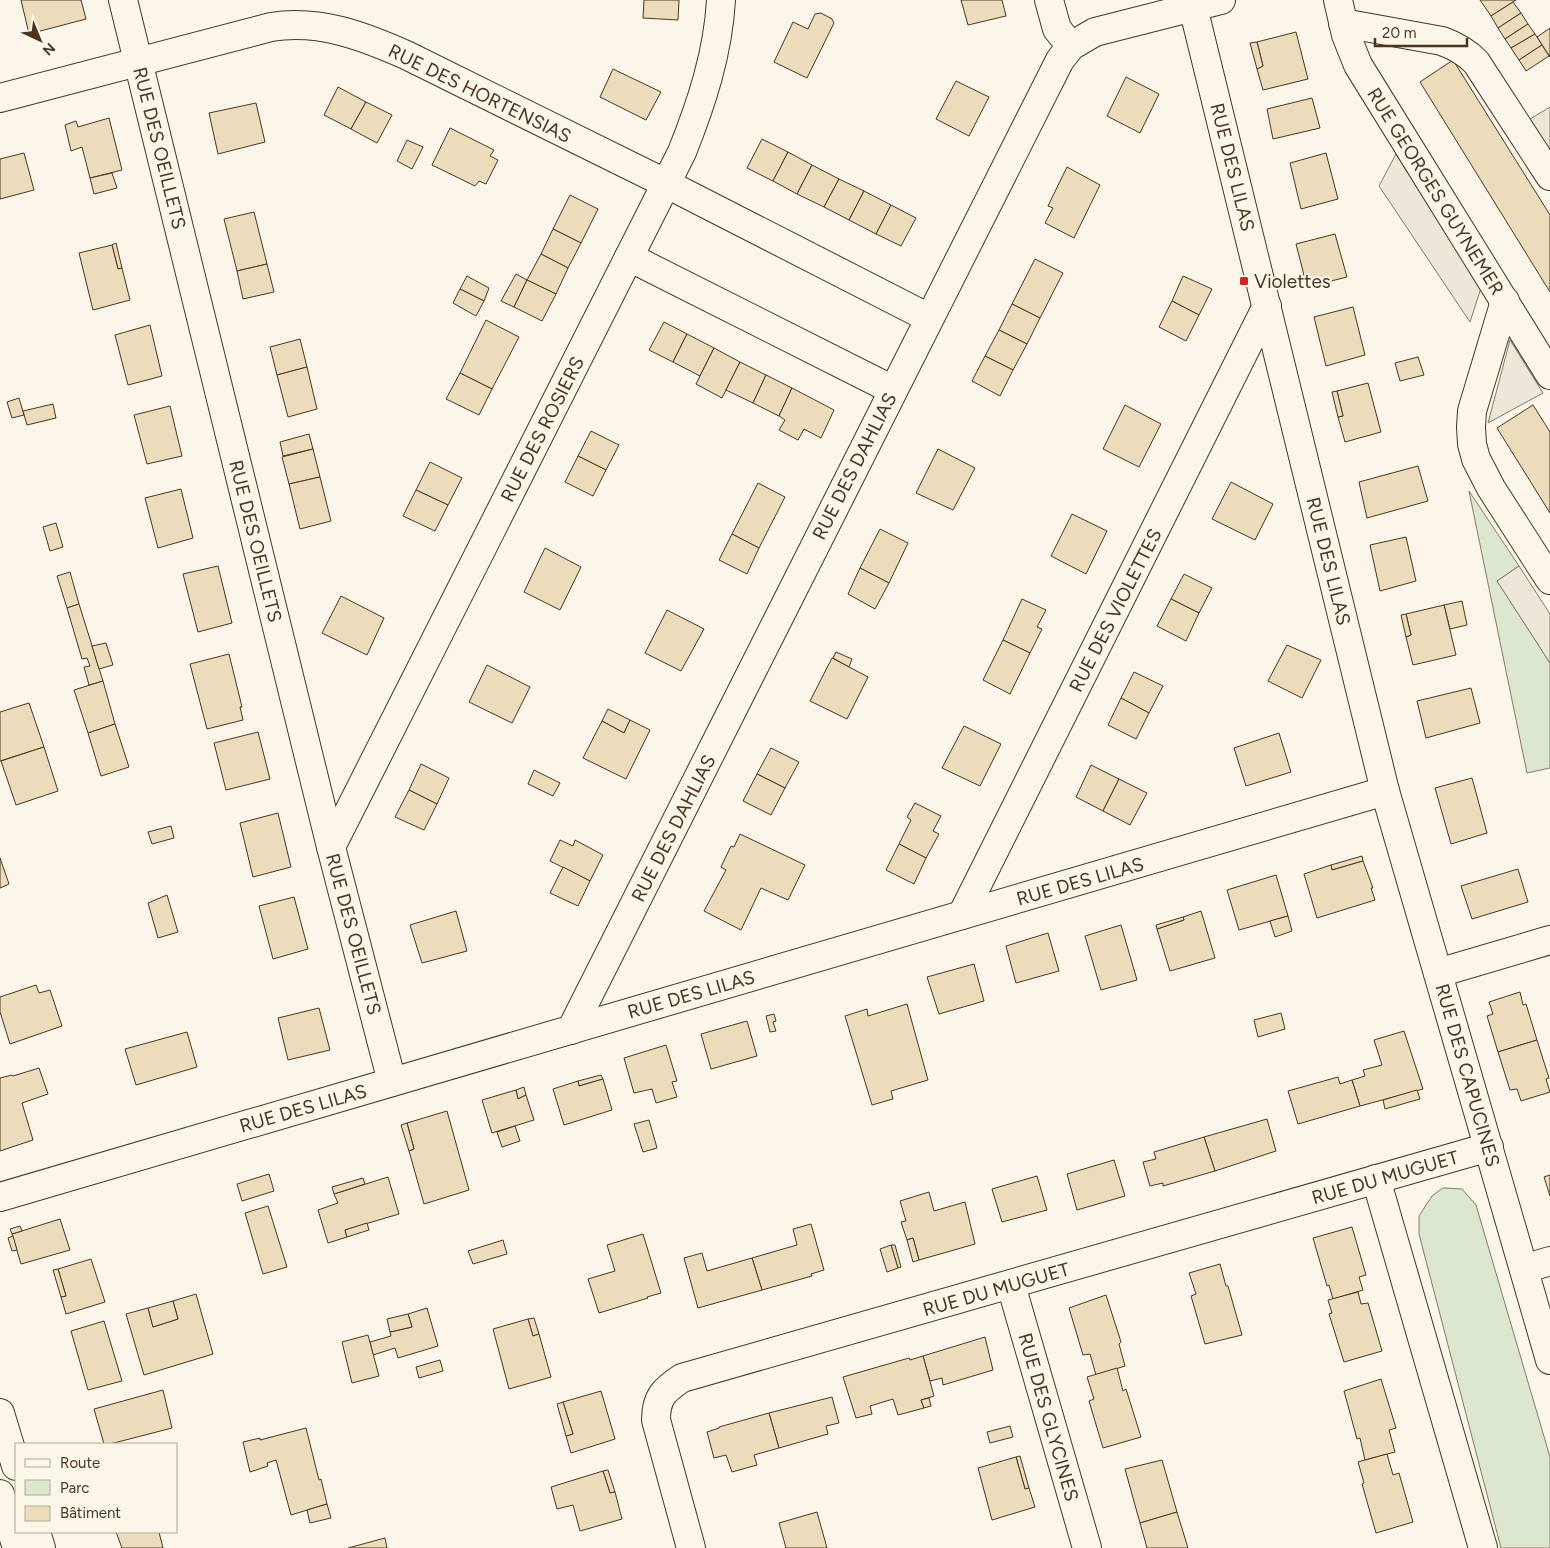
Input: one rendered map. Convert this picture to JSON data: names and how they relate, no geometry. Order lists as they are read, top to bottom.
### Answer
{
  "streets": {
    "street": [
      "RUE DES HORTENSIAS",
      "RUE DES OEILLETS",
      "RUE DES LILAS",
      "RUE GEORGES GUYNEMER",
      "RUE DES ROSIERS",
      "RUE DES DAHLIAS",
      "RUE DES VIOLETTES",
      "RUE DES CAPUCINES",
      "RUE DU MUGUET",
      "RUE DES GLYCINES"
    ]
  },
  "crossings": [
    ["RUE DES HORTENSIAS", "RUE DES OEILLETS"],
    ["RUE DES HORTENSIAS", "RUE DES ROSIERS"],
    ["RUE DES HORTENSIAS", "RUE DES DAHLIAS"],
    ["RUE DES OEILLETS", "RUE DES LILAS"],
    ["RUE DES OEILLETS", "RUE DES ROSIERS"],
    ["RUE DES LILAS", "RUE DES DAHLIAS"],
    ["RUE DES LILAS", "RUE DES VIOLETTES"],
    ["RUE DES LILAS", "RUE DES CAPUCINES"],
    ["RUE DES CAPUCINES", "RUE DU MUGUET"],
    ["RUE DU MUGUET", "RUE DES GLYCINES"]
  ],
  "places": {
    "transit": ["Violettes"]
  },
  "legend": ["Route", "Parc", "Bâtiment"],
  "scale_bar": "20 m",
  "north": "bottom right"
}
